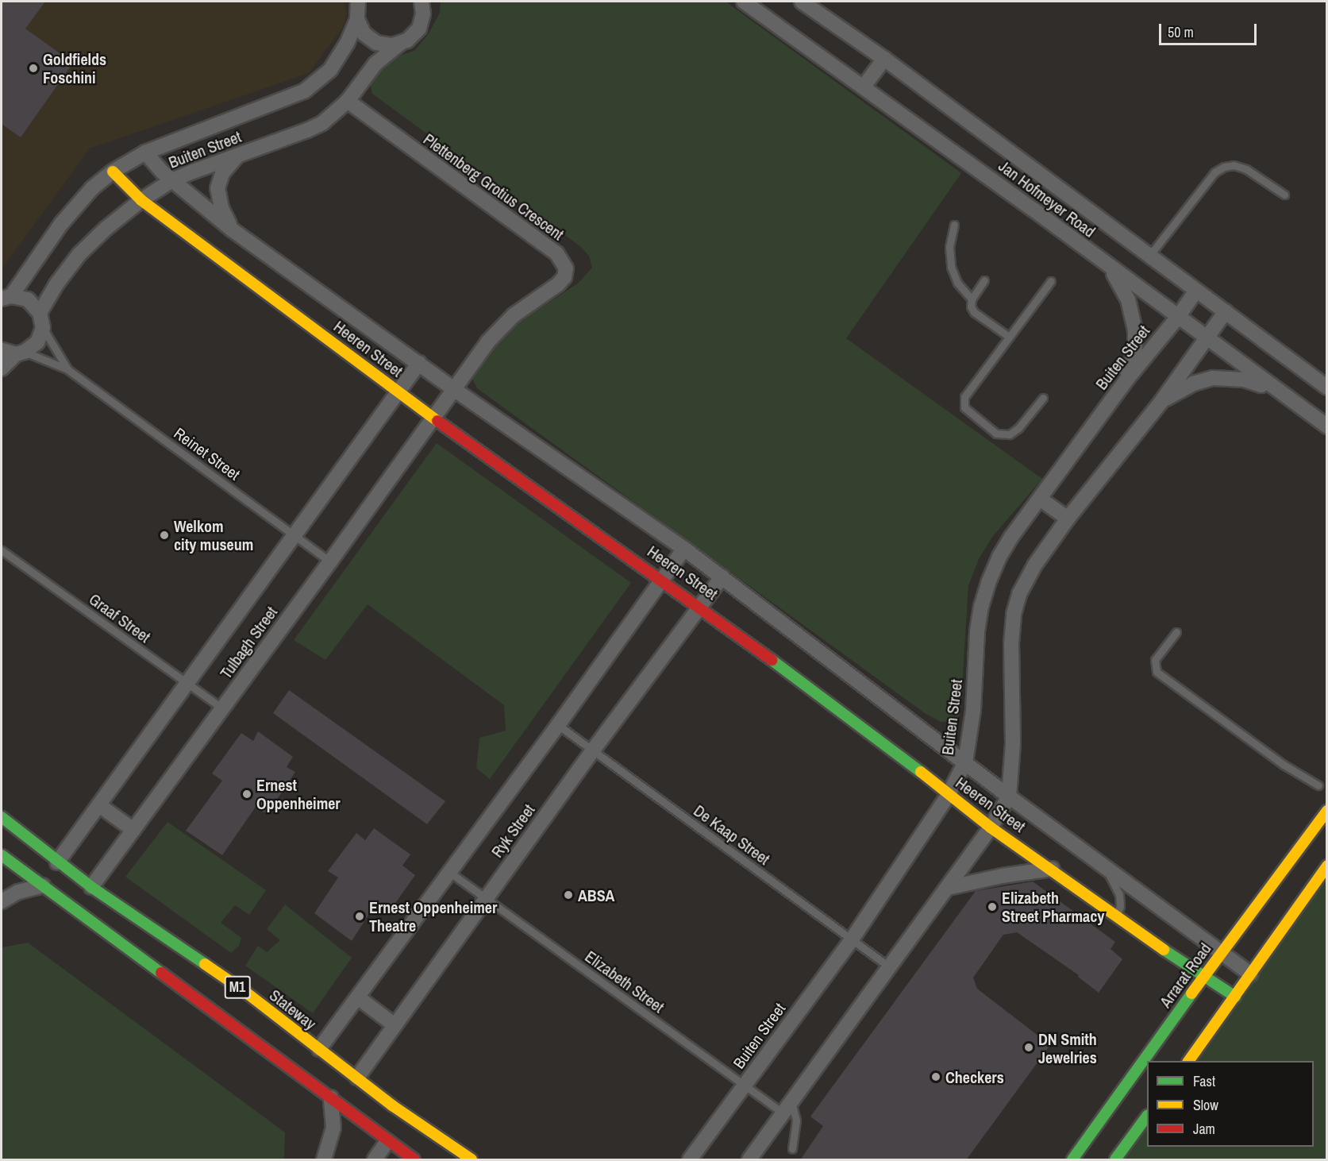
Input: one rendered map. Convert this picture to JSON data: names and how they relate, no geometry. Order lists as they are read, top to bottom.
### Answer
{
  "streets": {
    "street": [
      "Buiten Street",
      "Plettenberg Grotius Crescent",
      "Jan Hofmeyer Road",
      "Heeren Street",
      "Tulbagh Street",
      "Ryk Street",
      "Arrarat Road",
      "M1",
      "Stateway"
    ],
    "lane": [
      "Reinet Street",
      "Graaf Street",
      "De Kaap Street",
      "Elizabeth Street"
    ]
  },
  "crossings": [
    ["Buiten Street", "Plettenberg Grotius Crescent"],
    ["Buiten Street", "Jan Hofmeyer Road"],
    ["Buiten Street", "Heeren Street"],
    ["Buiten Street", "De Kaap Street"],
    ["Buiten Street", "Elizabeth Street"],
    ["Plettenberg Grotius Crescent", "Heeren Street"],
    ["Plettenberg Grotius Crescent", "Tulbagh Street"],
    ["Heeren Street", "Tulbagh Street"],
    ["Heeren Street", "Ryk Street"],
    ["Heeren Street", "Arrarat Road"],
    ["Reinet Street", "Tulbagh Street"],
    ["Graaf Street", "Tulbagh Street"],
    ["Tulbagh Street", "Stateway"],
    ["Ryk Street", "De Kaap Street"],
    ["Ryk Street", "Elizabeth Street"],
    ["Ryk Street", "Stateway"]
  ],
  "places": [
    "Goldfields Foschini",
    "Welkom city museum",
    "Ernest Oppenheimer",
    "ABSA",
    "Elizabeth Street Pharmacy",
    "Ernest Oppenheimer Theatre",
    "DN Smith Jewelries",
    "Checkers"
  ],
  "legend": ["Fast", "Slow", "Jam"],
  "scale_bar": "50 m"
}
